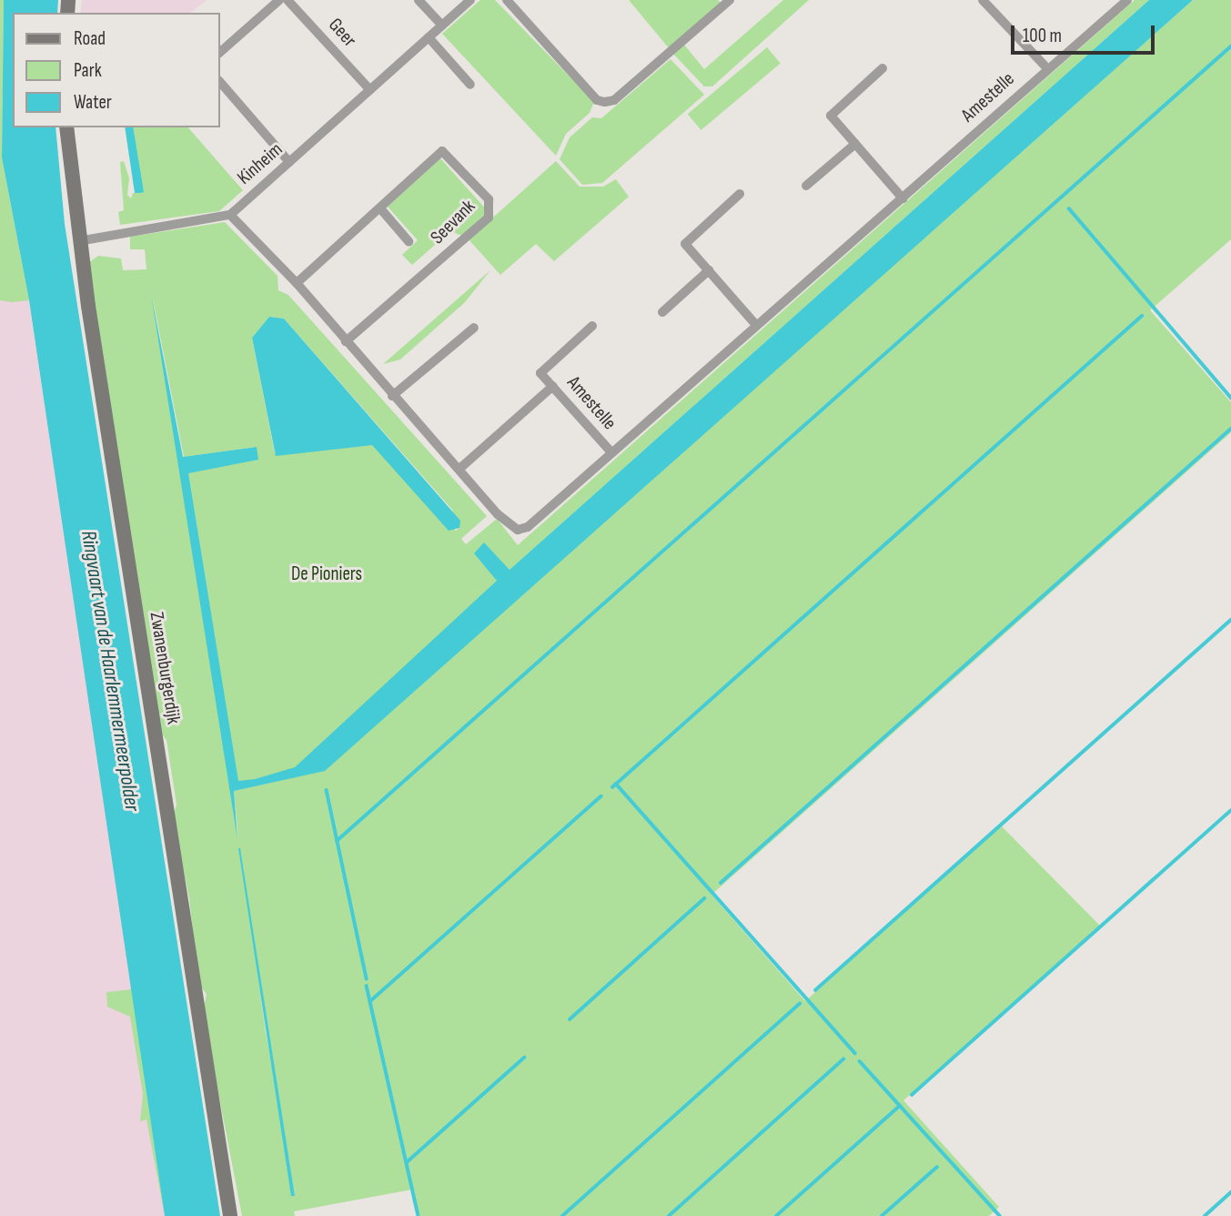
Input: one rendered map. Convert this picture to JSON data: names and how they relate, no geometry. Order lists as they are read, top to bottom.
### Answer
{
  "streets": {
    "street": [
      "Geer",
      "Amestelle",
      "Kinheim",
      "Seevank",
      "Zwanenburgerdijk"
    ]
  },
  "crossings": [
    ["Geer", "Kinheim"]
  ],
  "water": ["Ringvaart van de Haarlemmermeerpolder"],
  "parks": ["De Pioniers"],
  "legend": ["Road", "Park", "Water"],
  "scale_bar": "100 m"
}
